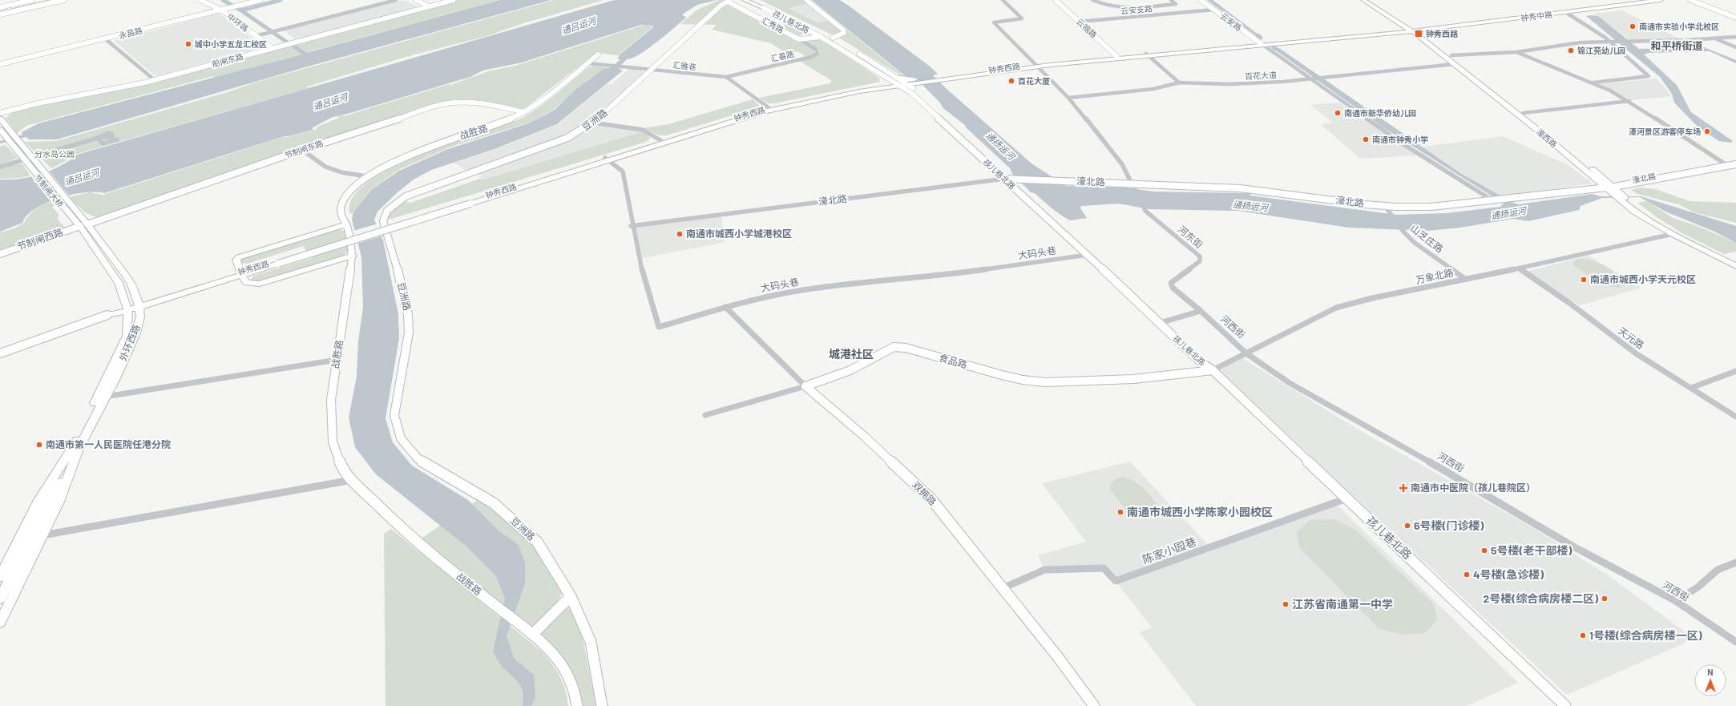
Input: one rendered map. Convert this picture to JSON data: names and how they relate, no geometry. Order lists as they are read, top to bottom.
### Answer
{
  "streets": {
    "main road": [
      "钟秀中路",
      "钟秀西路",
      "濠西路",
      "节制闸大桥",
      "外环西路"
    ],
    "street": [
      "云安支路",
      "孩儿巷北路",
      "云安路",
      "中环路",
      "汇秀路",
      "云福路",
      "永昌路",
      "汇善路",
      "船闸东路",
      "汇雅巷",
      "百花大道",
      "豆洲路",
      "战胜路",
      "节制闸东路",
      "濠北路",
      "河东街",
      "山芝庄路",
      "节制闸西路",
      "大码头巷",
      "万象北路",
      "河西街",
      "天元路",
      "食品路",
      "双拥路",
      "陈家小园巷"
    ]
  },
  "crossings": [
    ["云安支路", "云安路"],
    ["云安支路", "云福路"],
    ["钟秀中路", "钟秀西路"],
    ["钟秀中路", "濠西路"],
    ["孩儿巷北路", "钟秀西路"],
    ["孩儿巷北路", "濠北路"],
    ["孩儿巷北路", "大码头巷"],
    ["孩儿巷北路", "万象北路"],
    ["孩儿巷北路", "食品路"],
    ["孩儿巷北路", "陈家小园巷"],
    ["云安路", "钟秀西路"],
    ["中环路", "永昌路"],
    ["中环路", "船闸东路"],
    ["汇秀路", "汇善路"],
    ["汇秀路", "豆洲路"],
    ["云福路", "钟秀西路"],
    ["汇善路", "汇雅巷"],
    ["汇雅巷", "豆洲路"],
    ["汇雅巷", "战胜路"],
    ["钟秀西路", "濠西路"],
    ["钟秀西路", "河东街"],
    ["钟秀西路", "大码头巷"],
    ["钟秀西路", "外环西路"],
    ["百花大道", "濠西路"],
    ["百花大道", "河东街"],
    ["战胜路", "节制闸东路"],
    ["濠西路", "濠北路"],
    ["濠西路", "万象北路"],
    ["节制闸东路", "节制闸西路"],
    ["节制闸东路", "外环西路"],
    ["濠北路", "河东街"],
    ["濠北路", "山芝庄路"],
    ["濠北路", "大码头巷"],
    ["节制闸大桥", "外环西路"],
    ["河东街", "河西街"],
    ["山芝庄路", "万象北路"],
    ["节制闸西路", "外环西路"],
    ["大码头巷", "双拥路"],
    ["万象北路", "河西街"],
    ["万象北路", "天元路"],
    ["万象北路", "食品路"],
    ["食品路", "双拥路"],
    ["双拥路", "陈家小园巷"]
  ],
  "districts": ["和平桥街道", "城港社区"],
  "water": ["通吕运河", "通扬运河"],
  "parks": ["分水岛公园"],
  "places": {
    "other": [
      "南通市实验小学北校区",
      "城中小学五龙汇校区",
      "锦江苑幼儿园",
      "百花大厦",
      "南通市新华侨幼儿园",
      "濠河景区游客停车场",
      "南通市钟秀小学",
      "南通市城西小学城港校区",
      "南通市城西小学天元校区",
      "南通市第一人民医院任港分院",
      "南通市城西小学陈家小园校区",
      "6号楼(门诊楼)",
      "5号楼(老干部楼)",
      "4号楼(急诊楼)",
      "2号楼(综合病房楼二区)",
      "江苏省南通第一中学",
      "1号楼(综合病房楼一区)"
    ],
    "transit": ["钟秀西路"],
    "health": ["南通市中医院（孩儿巷院区）"]
  },
  "north": "top"
}
